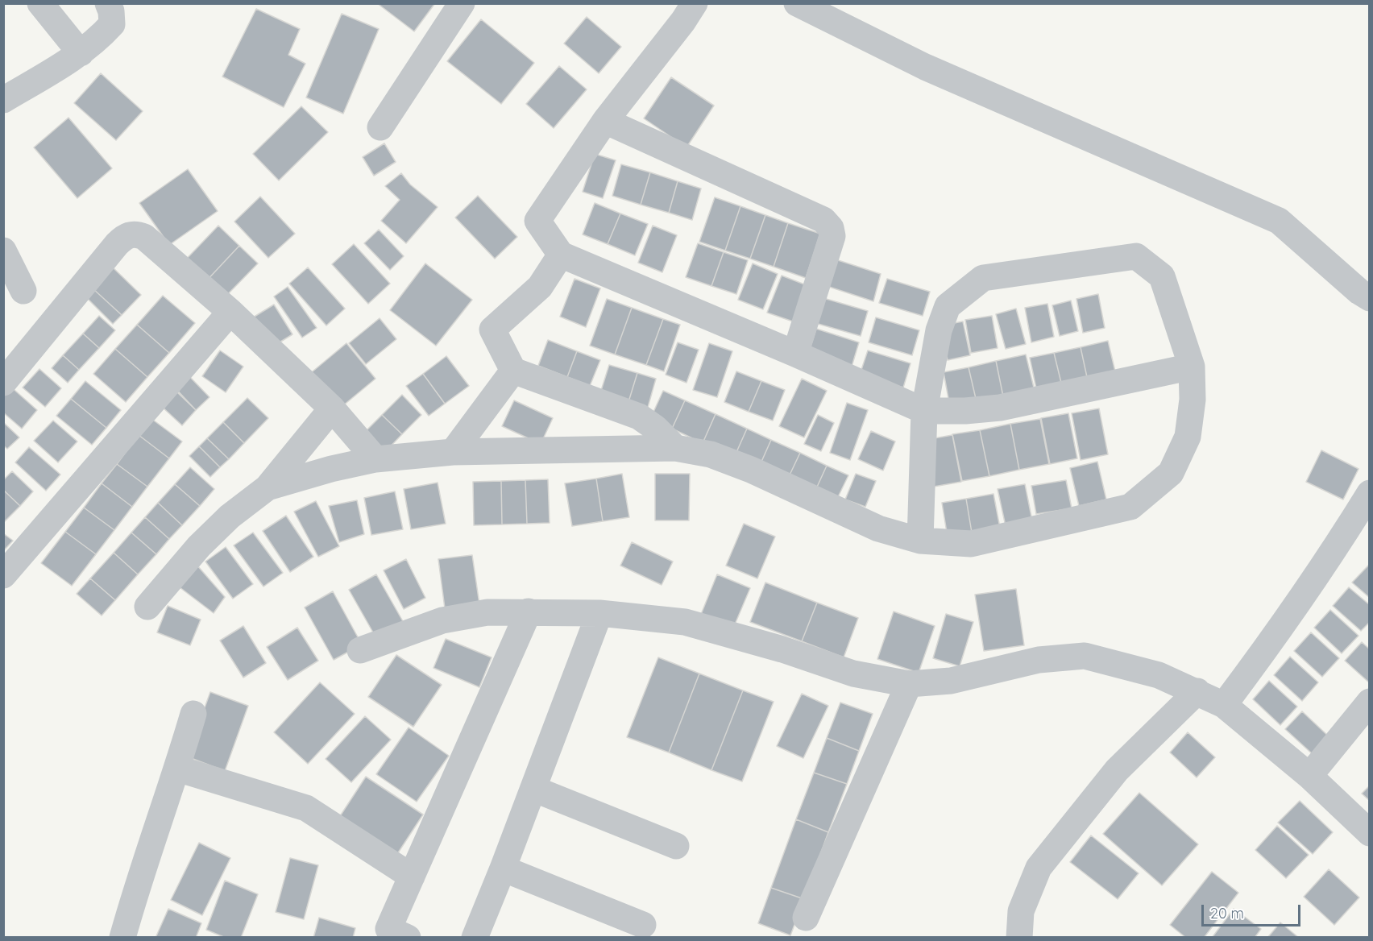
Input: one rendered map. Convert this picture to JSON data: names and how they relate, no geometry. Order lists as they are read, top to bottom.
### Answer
{
  "scale_bar": "20 m"
}
